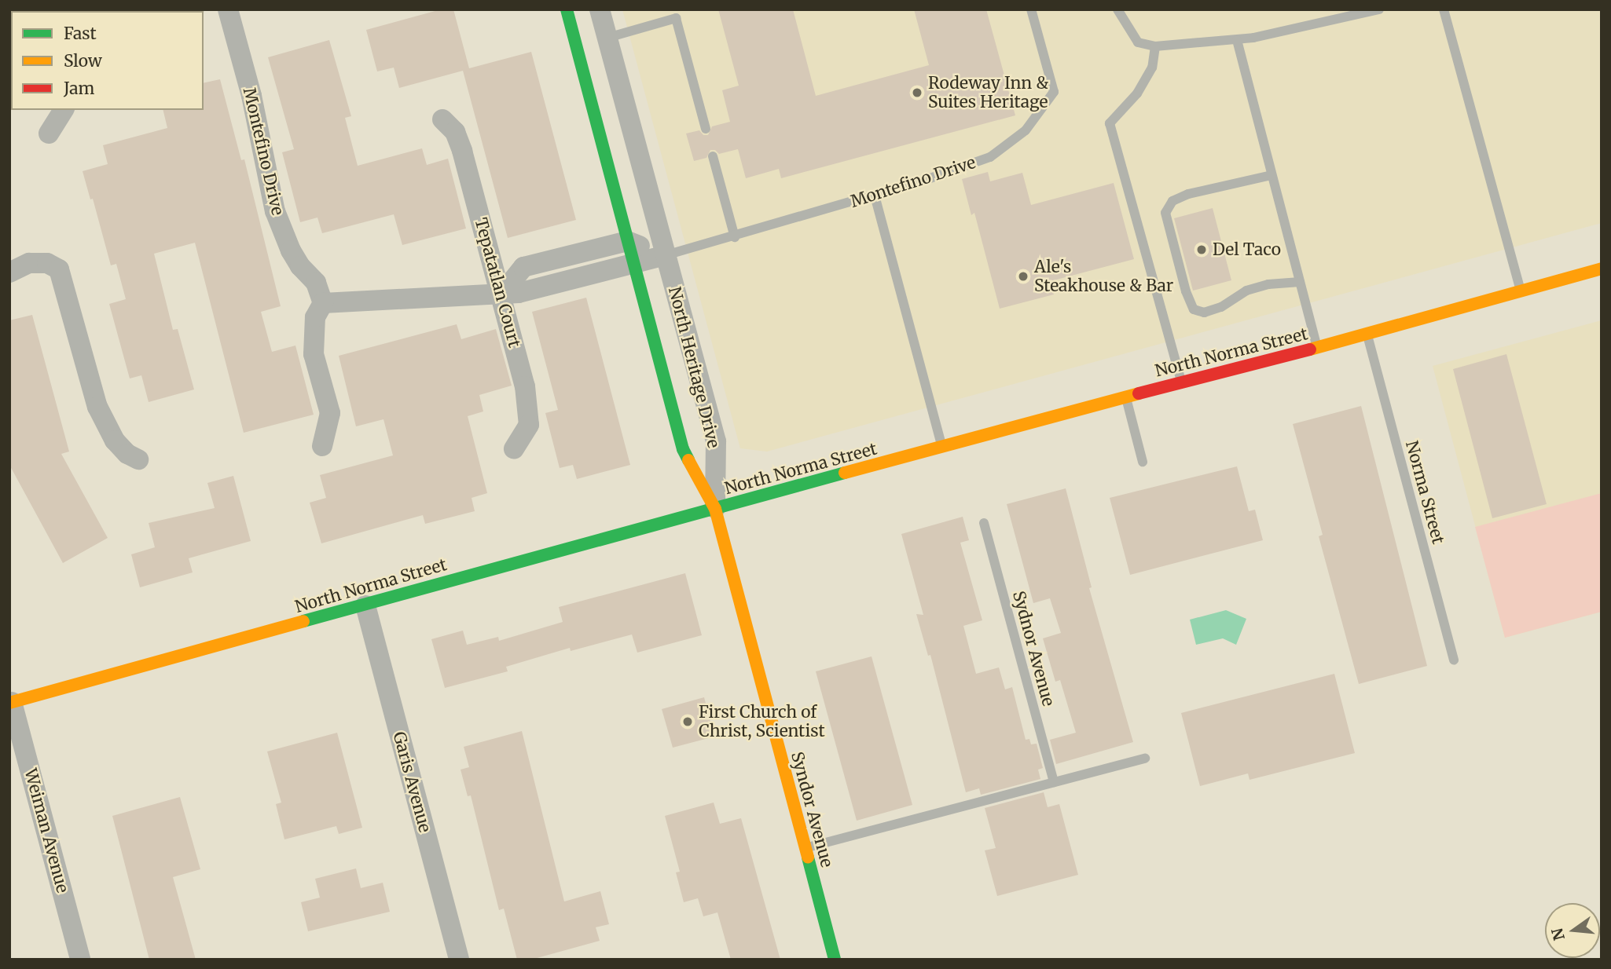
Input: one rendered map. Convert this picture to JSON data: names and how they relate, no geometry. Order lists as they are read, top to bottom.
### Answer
{
  "streets": {
    "street": [
      "Montefino Drive",
      "Tepatatlan Court",
      "North Norma Street",
      "North Heritage Drive",
      "Garis Avenue",
      "Syndor Avenue",
      "Weiman Avenue"
    ],
    "lane": ["Norma Street", "Sydnor Avenue"]
  },
  "crossings": [
    ["Montefino Drive", "Tepatatlan Court"],
    ["Montefino Drive", "North Heritage Drive"],
    ["North Norma Street", "North Heritage Drive"],
    ["North Norma Street", "Norma Street"],
    ["North Norma Street", "Garis Avenue"],
    ["North Norma Street", "Syndor Avenue"],
    ["North Norma Street", "Weiman Avenue"],
    ["North Heritage Drive", "Syndor Avenue"]
  ],
  "places": [
    "Rodeway Inn & Suites Heritage",
    "Del Taco",
    "Ale's Steakhouse & Bar",
    "First Church of Christ, Scientist"
  ],
  "legend": ["Fast", "Slow", "Jam"],
  "north": "left"
}
